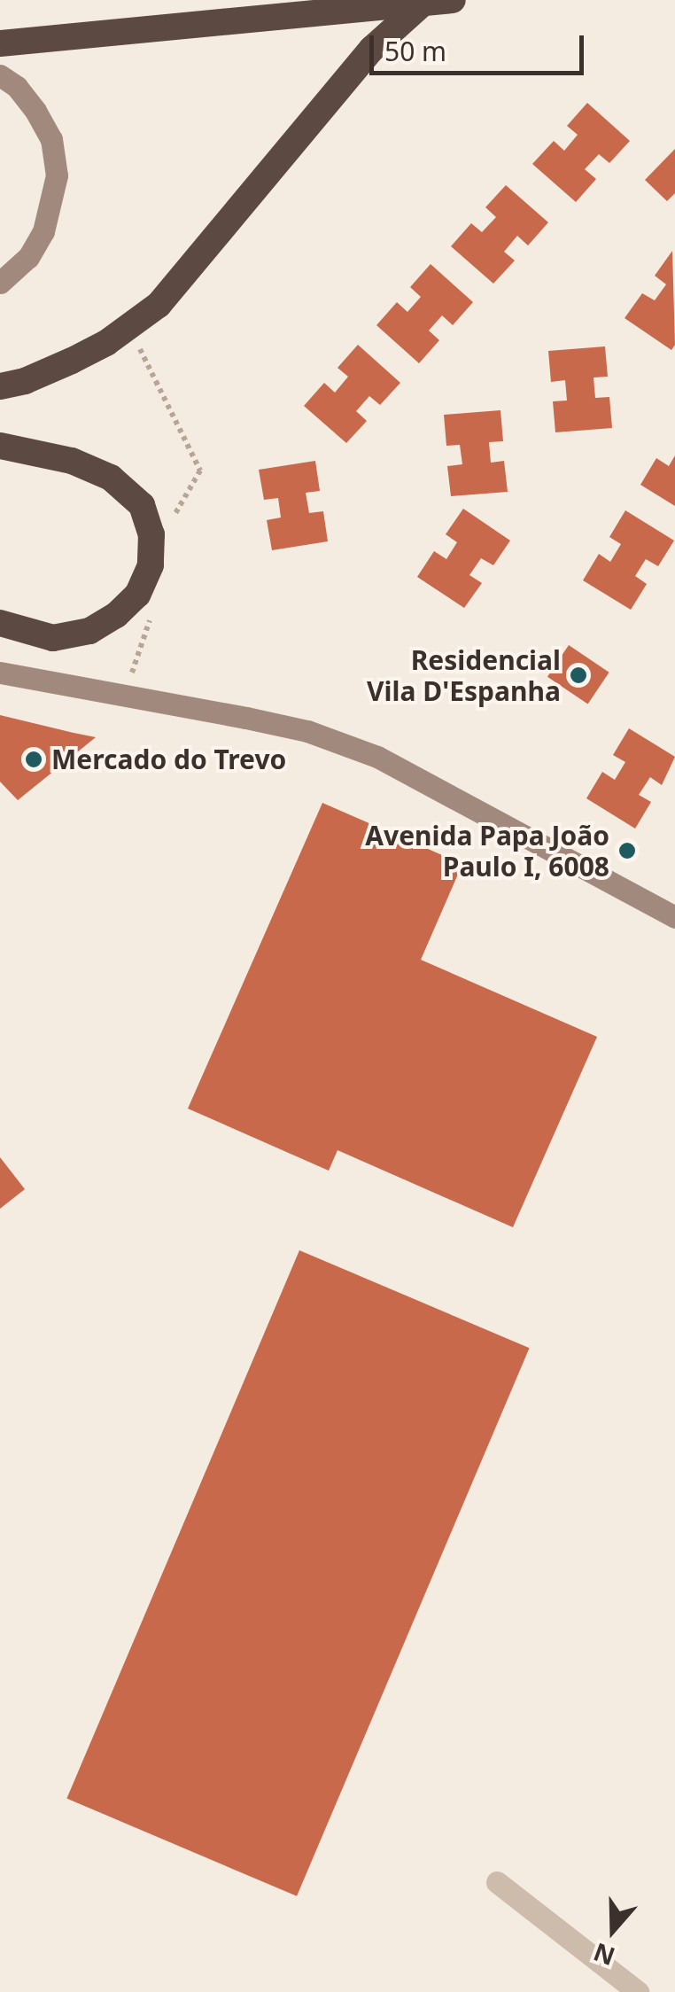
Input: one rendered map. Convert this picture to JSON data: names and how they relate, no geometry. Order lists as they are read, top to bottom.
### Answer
{
  "places": ["Residencial Vila D'Espanha", "Mercado do Trevo", "Avenida Papa João Paulo I, 6008"],
  "scale_bar": "50 m",
  "north": "bottom"
}
